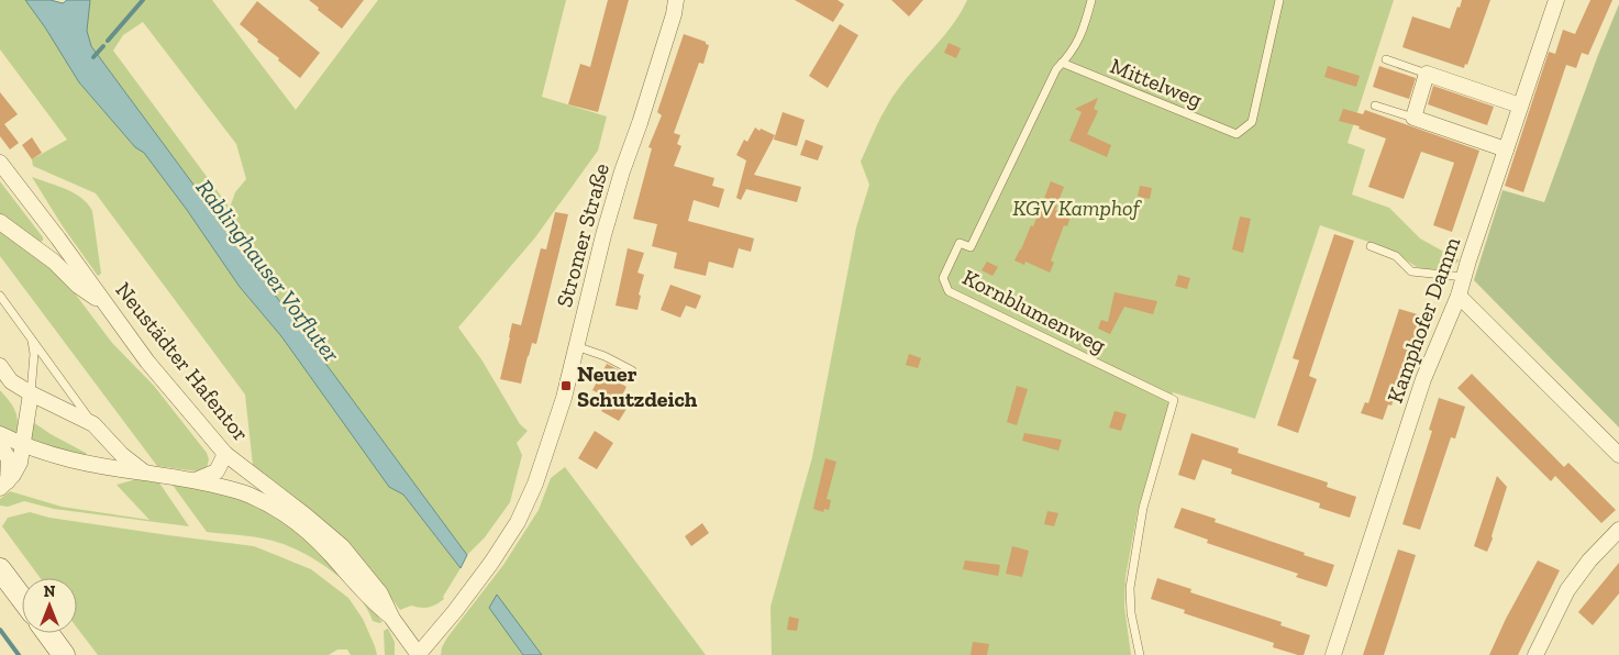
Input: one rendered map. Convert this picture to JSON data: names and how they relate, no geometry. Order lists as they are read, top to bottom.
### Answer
{
  "streets": {
    "street": ["Stromer Straße", "Kamphofer Damm", "Neustädter Hafentor"],
    "lane": ["Mittelweg", "Kornblumenweg"]
  },
  "crossings": [
    ["Mittelweg", "Kornblumenweg"],
    ["Stromer Straße", "Neustädter Hafentor"]
  ],
  "water": ["Rablinghauser Vorfluter"],
  "parks": ["KGV Kamphof"],
  "places": {
    "transit": ["Neuer Schutzdeich"]
  },
  "north": "top"
}
